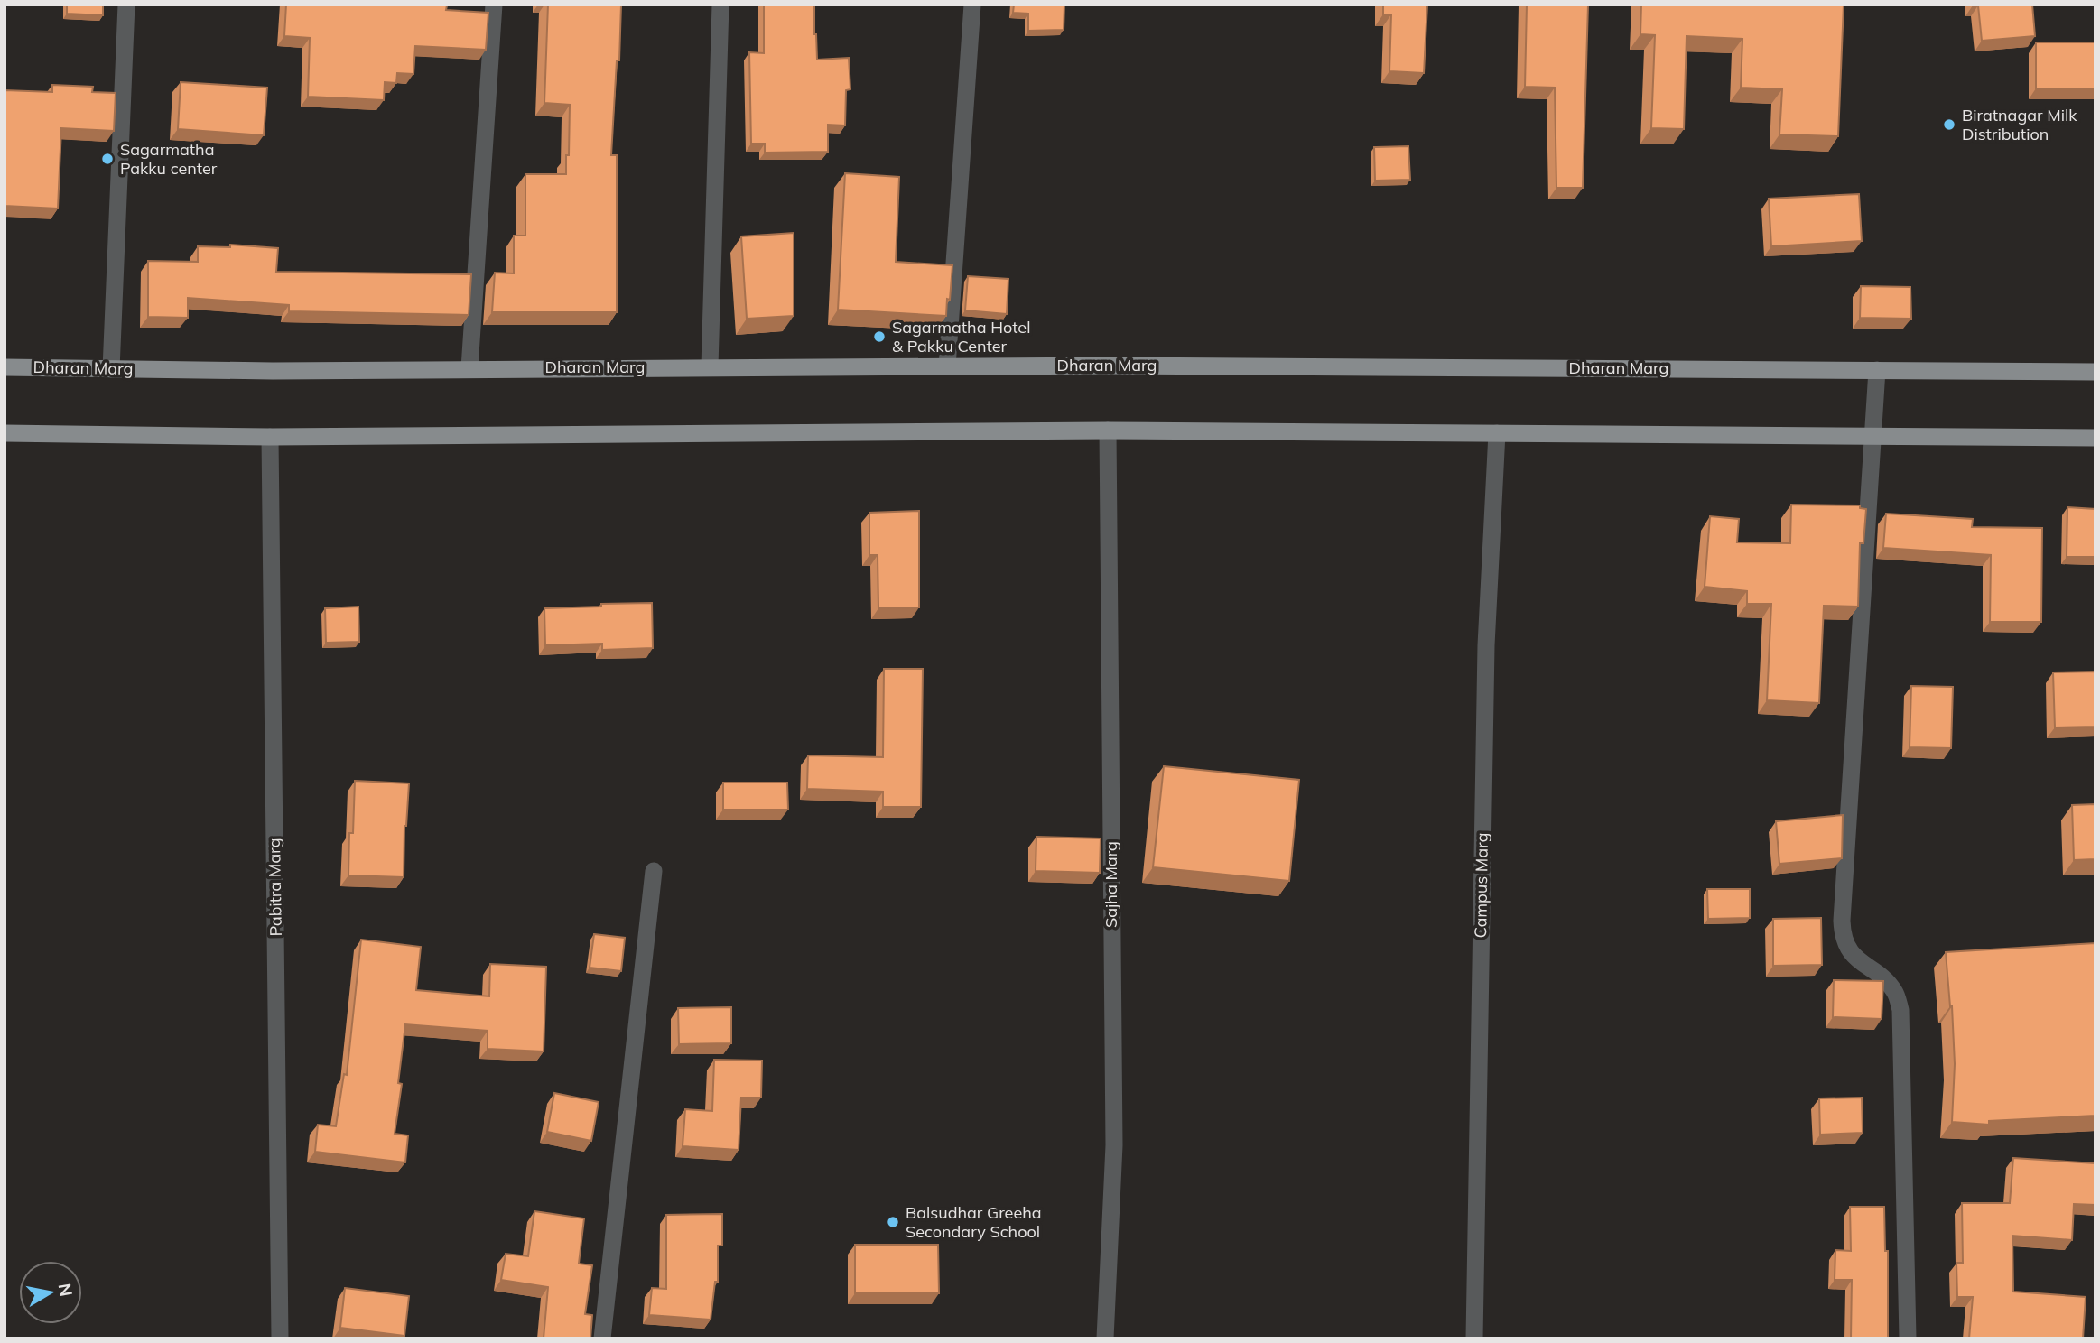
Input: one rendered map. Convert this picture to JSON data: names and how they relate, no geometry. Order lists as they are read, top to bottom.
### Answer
{
  "streets": {
    "main road": ["Dharan Marg"],
    "street": ["Sajha Marg", "Campus Marg", "Pabitra Marg"]
  },
  "places": [
    "Biratnagar Milk Distribution",
    "Sagarmatha Pakku center",
    "Sagarmatha Hotel & Pakku Center",
    "Balsudhar Greeha Secondary School"
  ],
  "north": "right"
}
